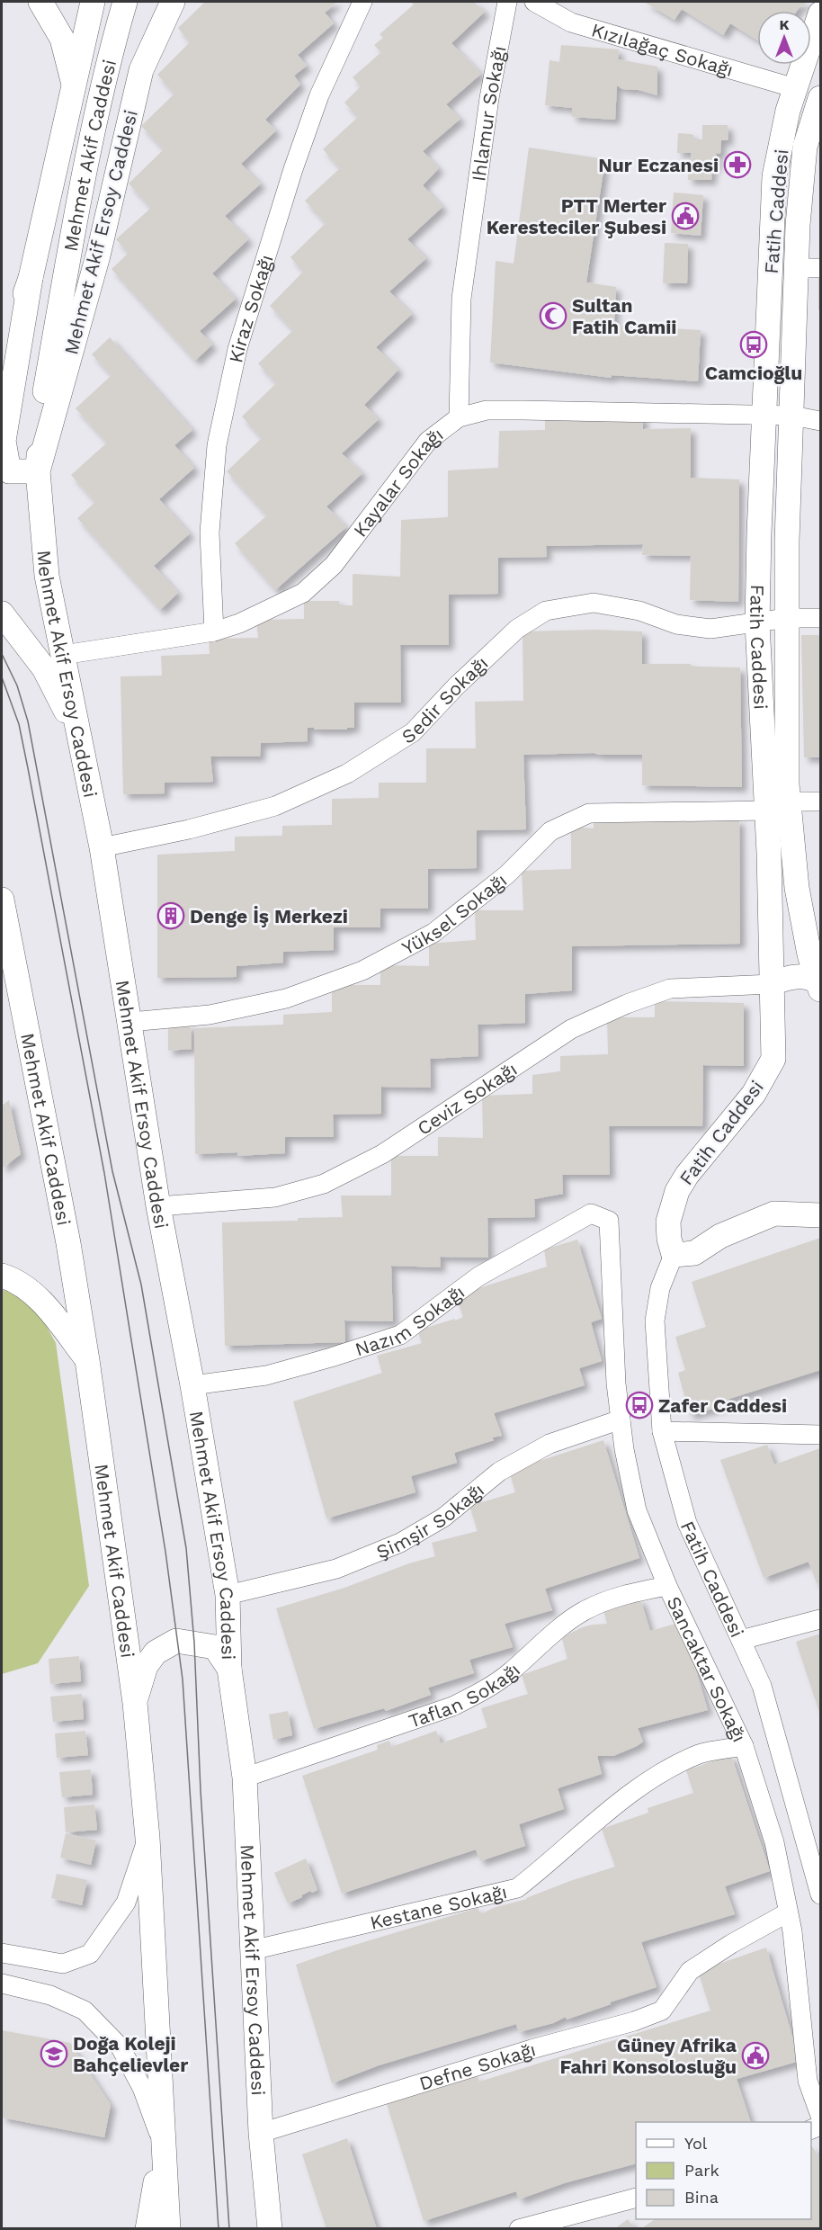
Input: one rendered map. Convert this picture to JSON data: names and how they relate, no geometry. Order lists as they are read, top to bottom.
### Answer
{
  "streets": {
    "main road": ["Mehmet Akif Caddesi", "Fatih Caddesi", "Mehmet Akif Ersoy Caddesi"],
    "street": [
      "Kızılağaç Sokağı",
      "Ihlamur Sokağı",
      "Kiraz Sokağı",
      "Kayalar Sokağı",
      "Sedir Sokağı",
      "Yüksel Sokağı",
      "Ceviz Sokağı",
      "Nazım Sokağı",
      "Şimşir Sokağı",
      "Sancaktar Sokağı",
      "Taflan Sokağı",
      "Kestane Sokağı",
      "Defne Sokağı"
    ]
  },
  "crossings": [
    ["Kızılağaç Sokağı", "Fatih Caddesi"],
    ["Ihlamur Sokağı", "Kayalar Sokağı"],
    ["Mehmet Akif Caddesi", "Mehmet Akif Ersoy Caddesi"],
    ["Fatih Caddesi", "Kayalar Sokağı"],
    ["Fatih Caddesi", "Sedir Sokağı"],
    ["Fatih Caddesi", "Yüksel Sokağı"],
    ["Fatih Caddesi", "Ceviz Sokağı"],
    ["Mehmet Akif Ersoy Caddesi", "Kayalar Sokağı"],
    ["Mehmet Akif Ersoy Caddesi", "Sedir Sokağı"],
    ["Mehmet Akif Ersoy Caddesi", "Yüksel Sokağı"],
    ["Mehmet Akif Ersoy Caddesi", "Ceviz Sokağı"],
    ["Mehmet Akif Ersoy Caddesi", "Nazım Sokağı"],
    ["Mehmet Akif Ersoy Caddesi", "Şimşir Sokağı"],
    ["Mehmet Akif Ersoy Caddesi", "Taflan Sokağı"],
    ["Mehmet Akif Ersoy Caddesi", "Kestane Sokağı"],
    ["Mehmet Akif Ersoy Caddesi", "Defne Sokağı"],
    ["Kiraz Sokağı", "Kayalar Sokağı"],
    ["Nazım Sokağı", "Sancaktar Sokağı"],
    ["Şimşir Sokağı", "Sancaktar Sokağı"],
    ["Sancaktar Sokağı", "Taflan Sokağı"],
    ["Sancaktar Sokağı", "Kestane Sokağı"],
    ["Sancaktar Sokağı", "Defne Sokağı"]
  ],
  "places": {
    "pharmacy": ["Nur Eczanesi"],
    "public building": ["PTT Merter Keresteciler Şubesi", "Güney Afrika Fahri Konsolosluğu"],
    "mosque": ["Sultan Fatih Camii"],
    "bus stop": ["Camcioğlu", "Zafer Caddesi"],
    "building": ["Denge İş Merkezi"],
    "school or university": ["Doğa Koleji Bahçelievler"]
  },
  "legend": ["Yol", "Park", "Bina"],
  "north": "top"
}
